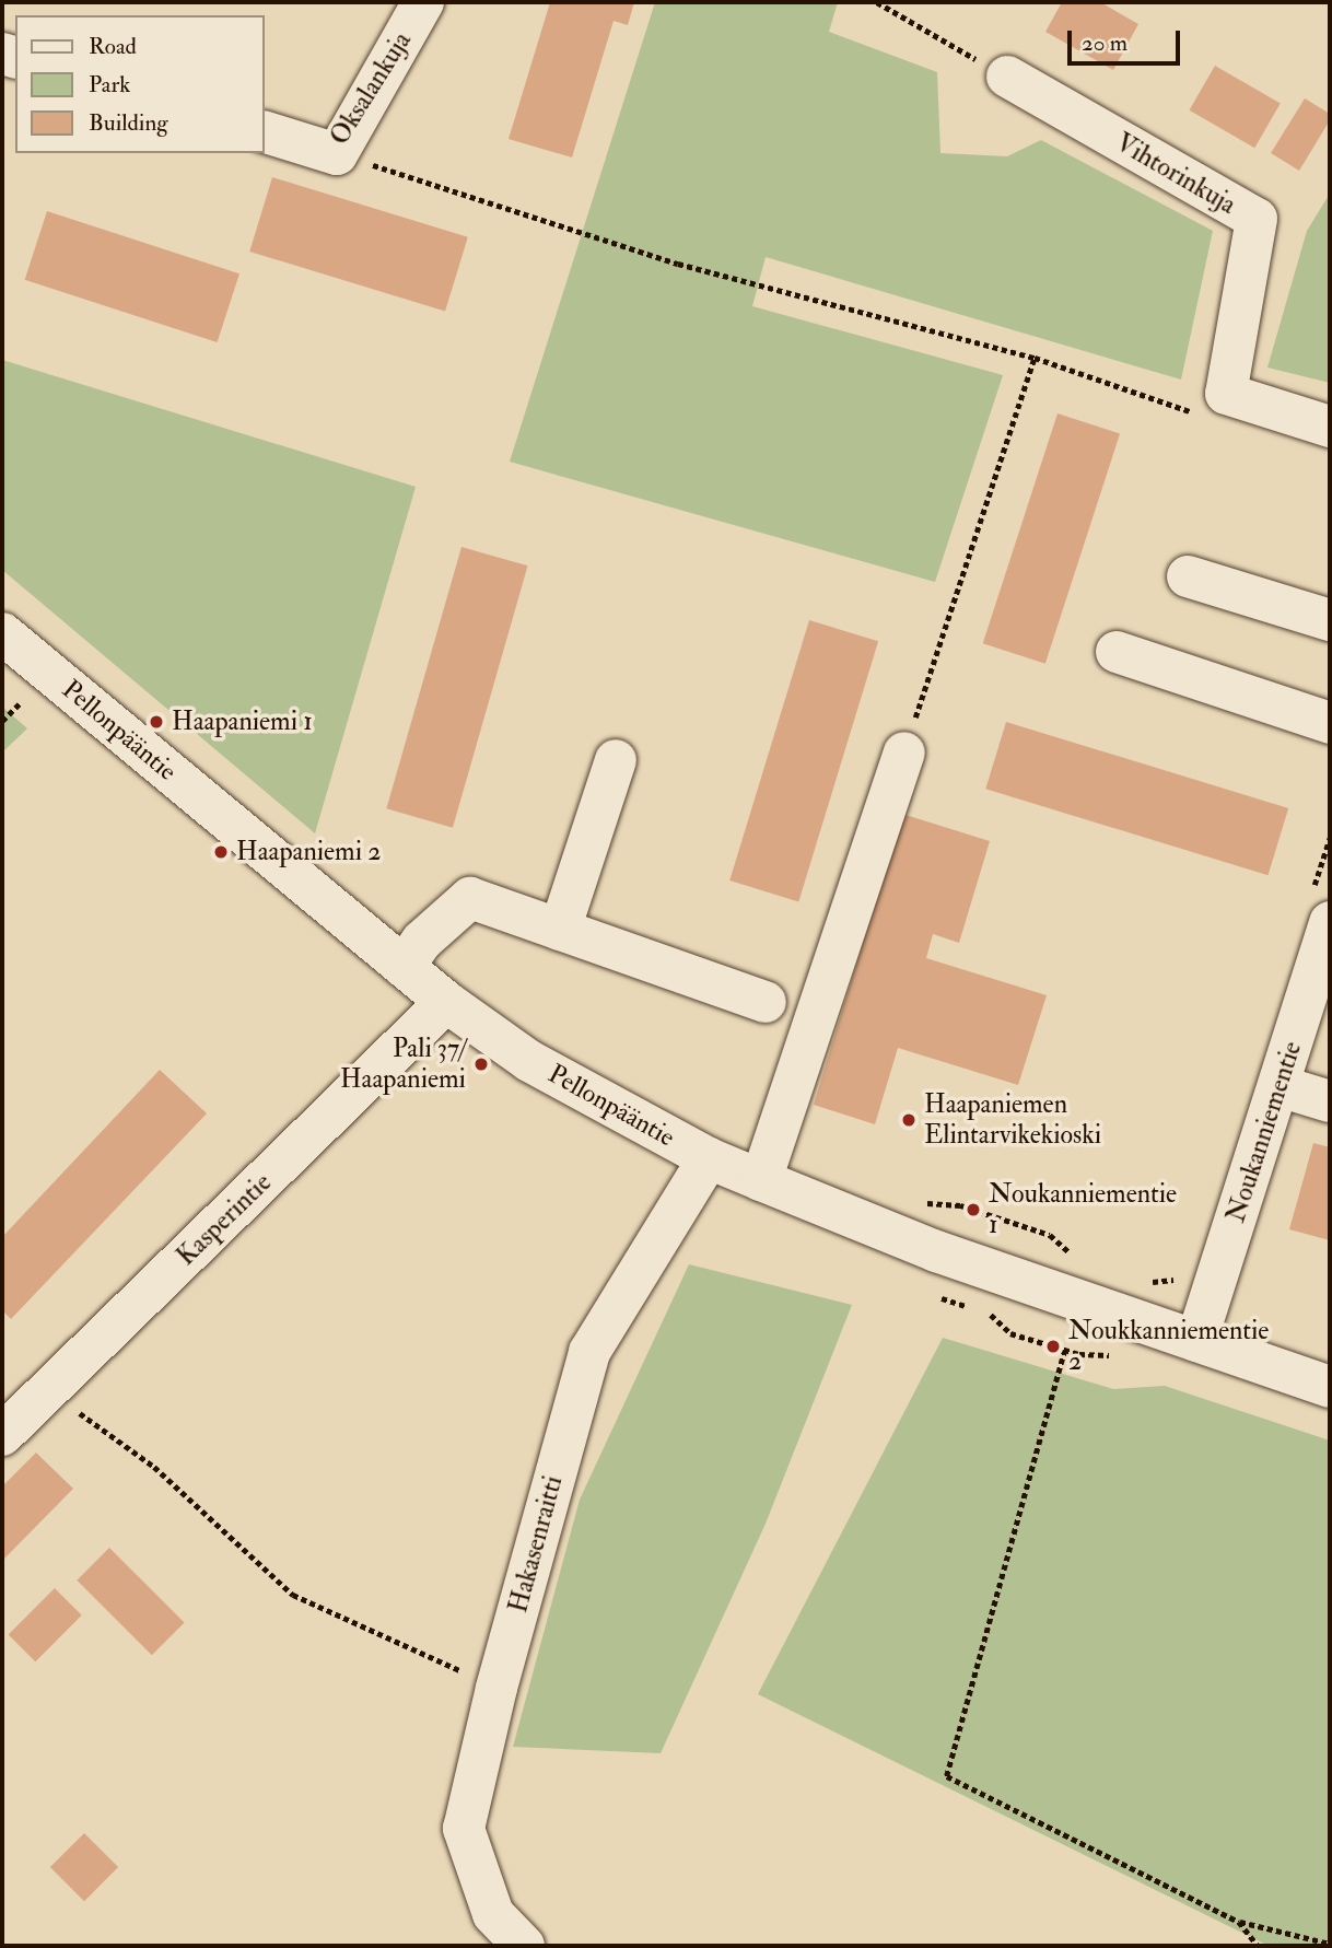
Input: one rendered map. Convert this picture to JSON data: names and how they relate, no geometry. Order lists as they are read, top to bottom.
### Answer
{
  "streets": {
    "street": [
      "Oksalankuja",
      "Vihtorinkuja",
      "Pellonpääntie",
      "Noukanniementie",
      "Kasperintie",
      "Hakasenraitti"
    ]
  },
  "crossings": [
    ["Pellonpääntie", "Noukanniementie"],
    ["Pellonpääntie", "Kasperintie"],
    ["Pellonpääntie", "Hakasenraitti"]
  ],
  "places": [
    "Haapaniemi 1",
    "Haapaniemi 2",
    "Pali 37/ Haapaniemi",
    "Haapaniemen Elintarvikekioski",
    "Noukanniementie 1",
    "Noukkanniementie 2"
  ],
  "legend": ["Road", "Park", "Building"],
  "scale_bar": "20 m"
}
